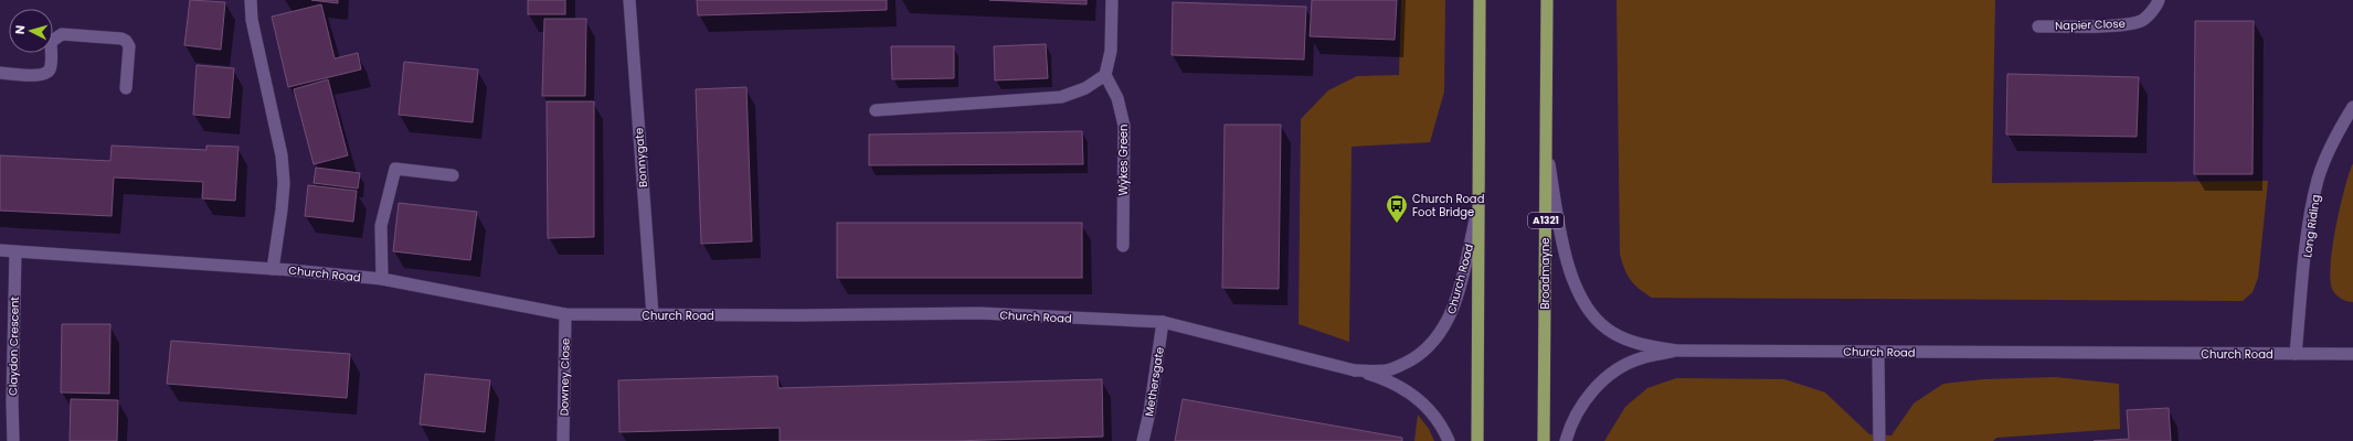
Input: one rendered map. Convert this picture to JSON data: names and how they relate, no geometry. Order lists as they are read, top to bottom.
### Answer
{
  "streets": {
    "main road": ["A1321", "Broadmayne"],
    "street": [
      "Napier Close",
      "Bonnygate",
      "Wykes Green",
      "Long Riding",
      "Church Road",
      "Claydon Crescent",
      "Downey Close",
      "Methersgate"
    ]
  },
  "crossings": [
    ["Bonnygate", "Church Road"],
    ["Long Riding", "Church Road"],
    ["Church Road", "Broadmayne"],
    ["Church Road", "Claydon Crescent"],
    ["Church Road", "Downey Close"],
    ["Church Road", "Methersgate"]
  ],
  "places": {
    "bus stop": ["Church Road Foot Bridge"]
  },
  "north": "left"
}
